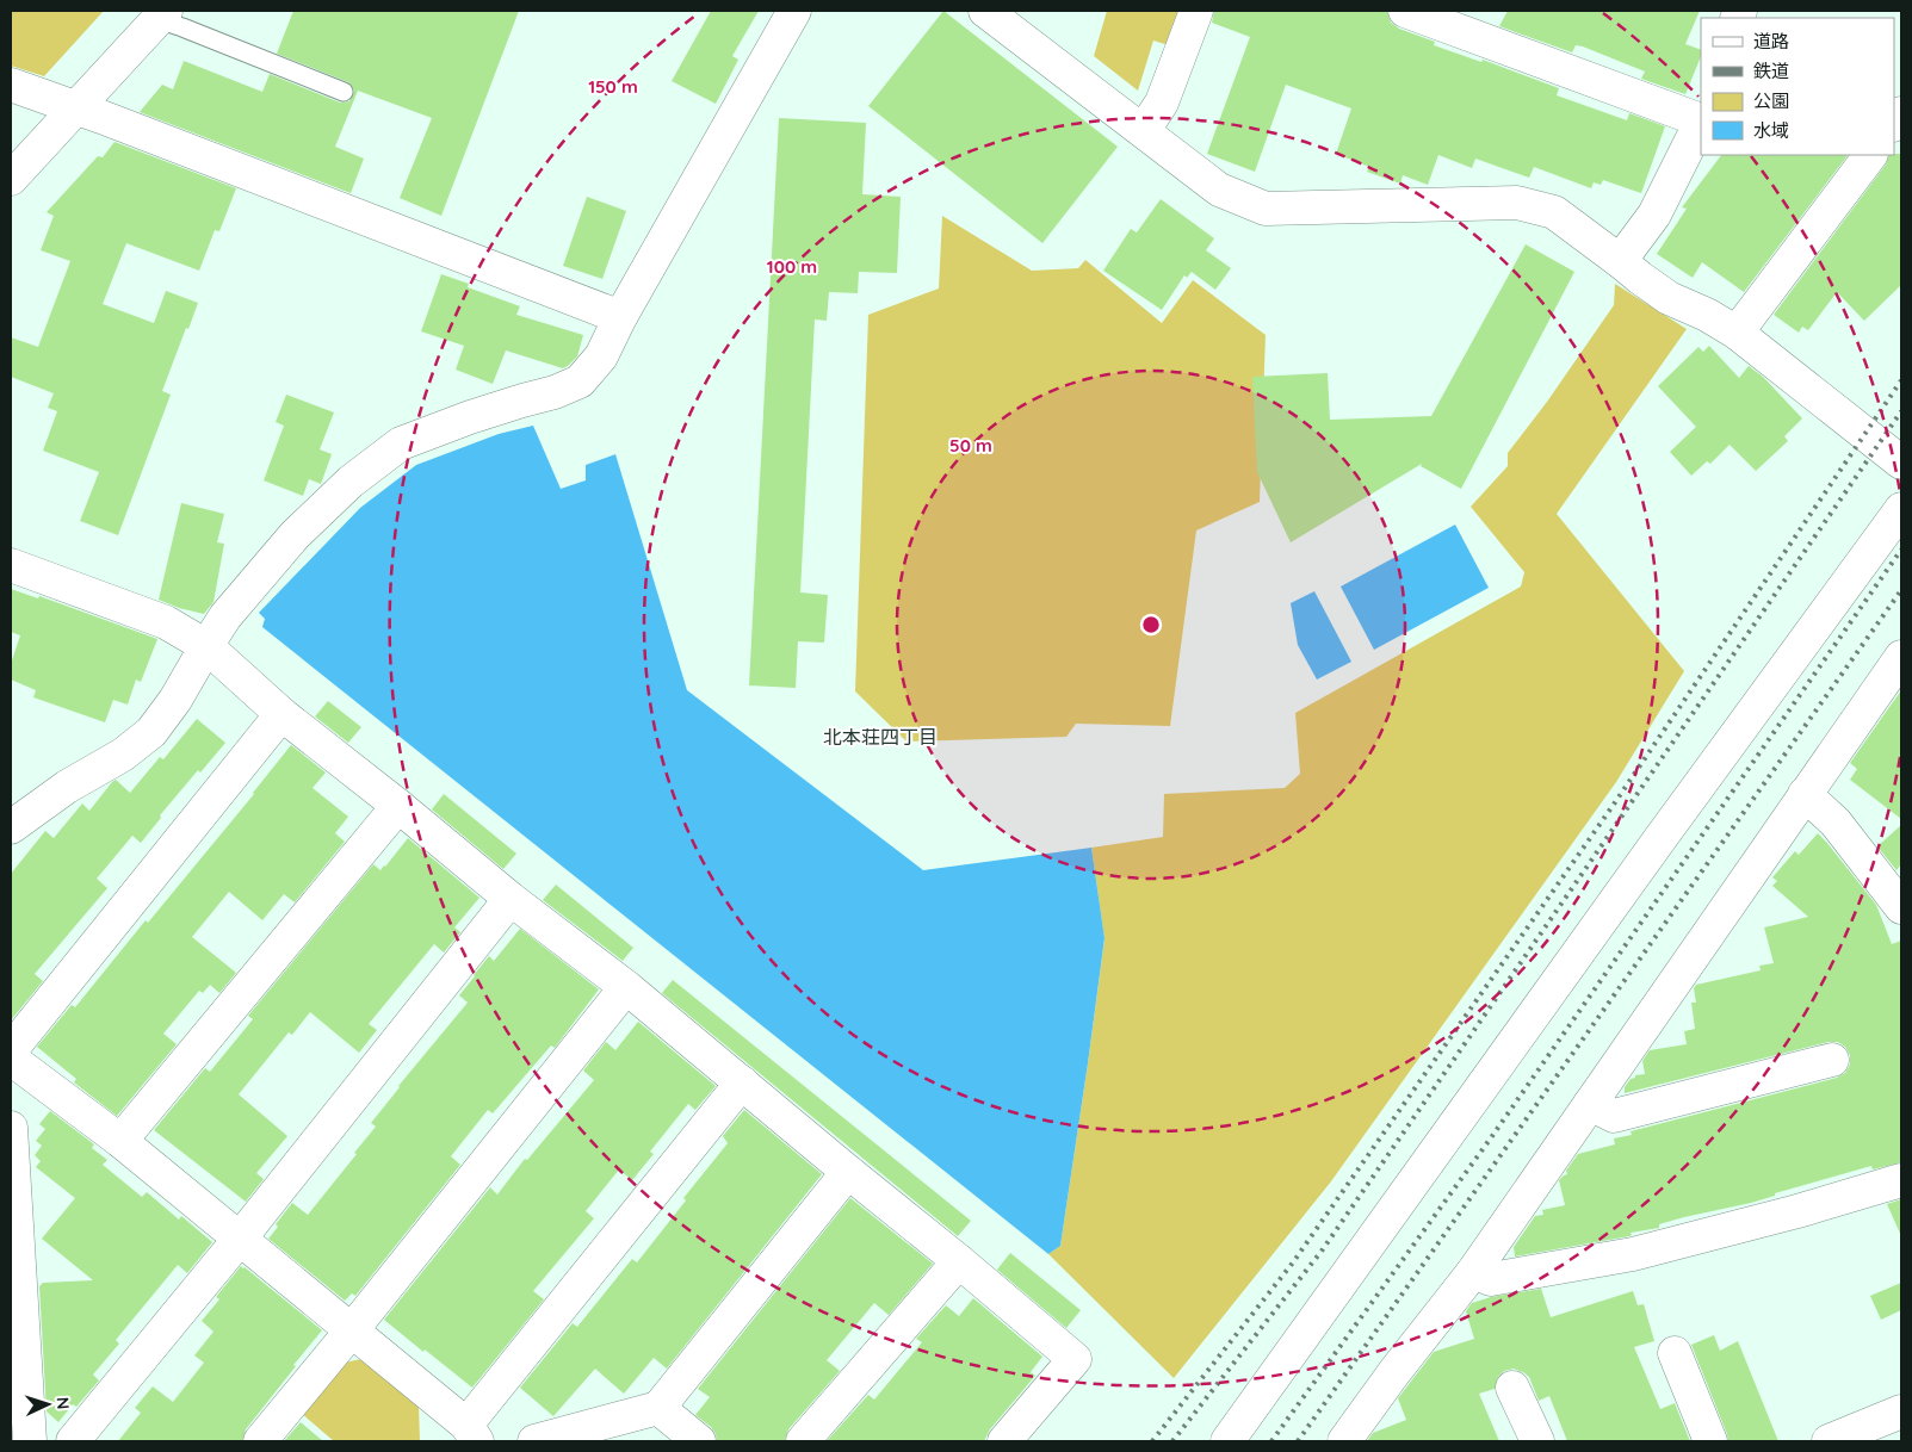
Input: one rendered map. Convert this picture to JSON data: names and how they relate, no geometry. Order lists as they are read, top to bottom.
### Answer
{
  "districts": ["北本荘四丁目"],
  "legend": [
    "道路",
    "鉄道",
    "公園",
    "水域"
  ],
  "north": "right",
  "rings": ["150 m", "100 m", "50 m"]
}
